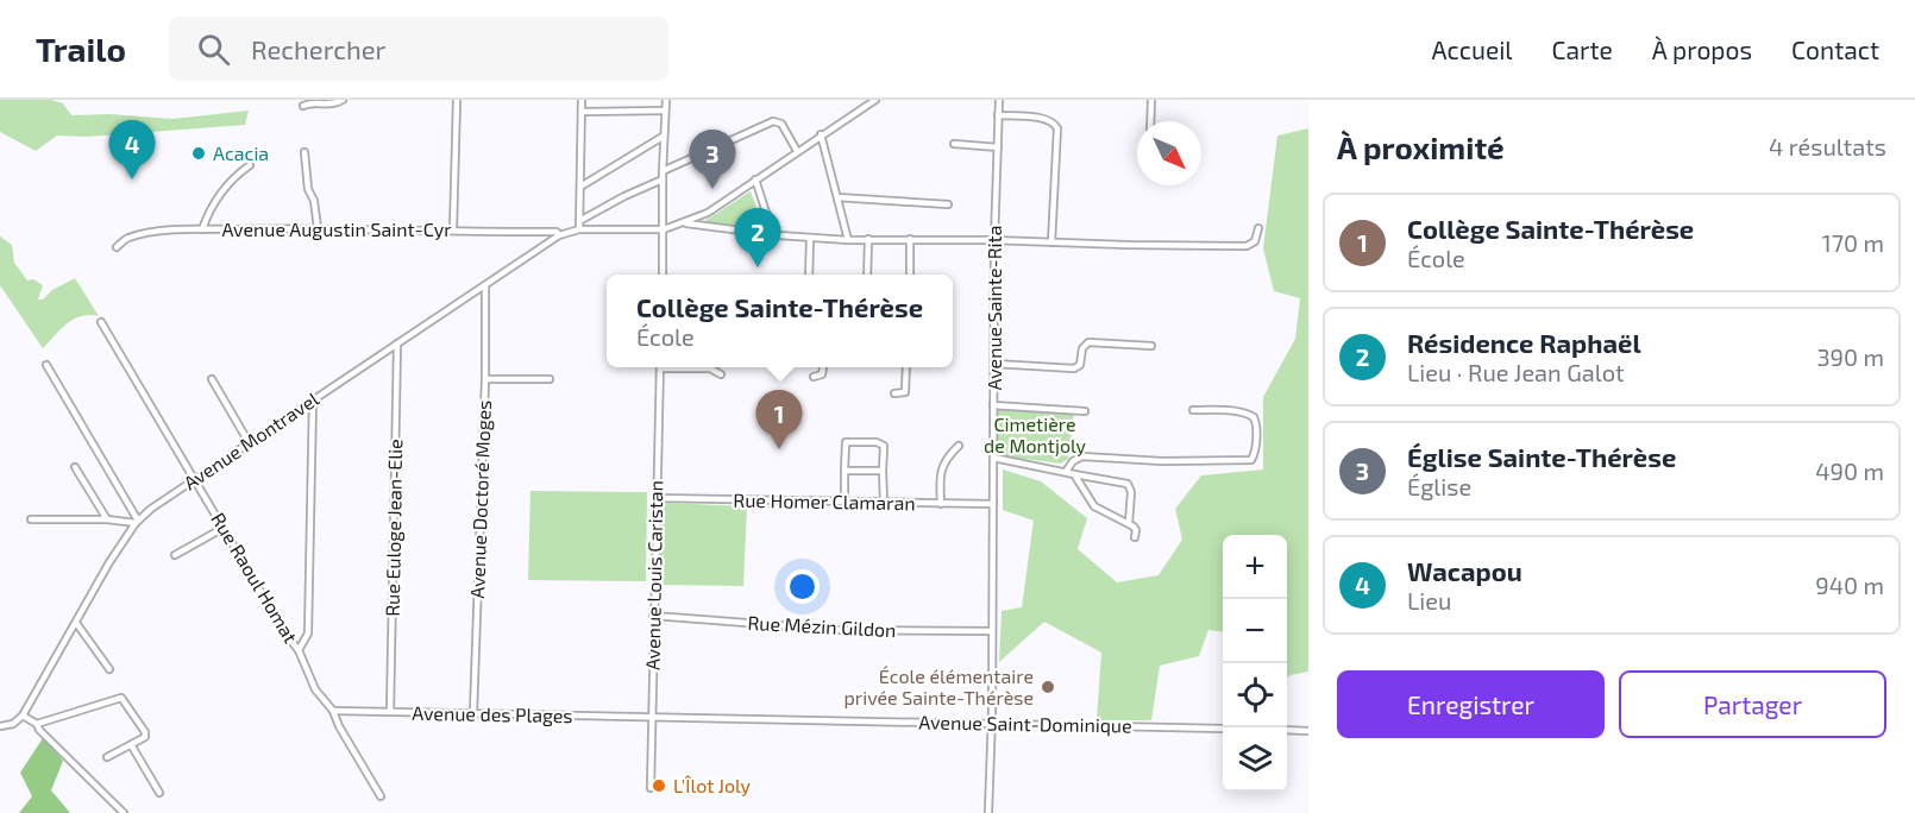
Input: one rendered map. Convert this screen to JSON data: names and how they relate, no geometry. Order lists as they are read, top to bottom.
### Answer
{
  "streets": {
    "street": [
      "Avenue Augustin Saint-Cyr",
      "Avenue Sainte-Rita",
      "Avenue Montravel",
      "Avenue Doctoré Moges",
      "Rue Homer Clamaran",
      "Rue Euloge Jean-Elie",
      "Avenue Louis Caristan",
      "Rue Raoul Homat",
      "Rue Mézin Gildon",
      "Avenue des Plages",
      "Avenue Saint-Dominique"
    ]
  },
  "crossings": [
    ["Avenue Augustin Saint-Cyr", "Avenue Montravel"],
    ["Avenue Sainte-Rita", "Rue Homer Clamaran"],
    ["Avenue Sainte-Rita", "Rue Mézin Gildon"],
    ["Avenue Sainte-Rita", "Avenue Saint-Dominique"],
    ["Avenue Montravel", "Avenue Doctoré Moges"],
    ["Avenue Montravel", "Rue Euloge Jean-Elie"],
    ["Avenue Montravel", "Rue Raoul Homat"],
    ["Avenue Doctoré Moges", "Avenue des Plages"],
    ["Rue Homer Clamaran", "Avenue Louis Caristan"],
    ["Rue Euloge Jean-Elie", "Avenue des Plages"],
    ["Avenue Louis Caristan", "Rue Mézin Gildon"],
    ["Avenue Louis Caristan", "Avenue des Plages"],
    ["Avenue Louis Caristan", "Avenue Saint-Dominique"],
    ["Rue Raoul Homat", "Avenue des Plages"],
    ["Avenue des Plages", "Avenue Saint-Dominique"]
  ],
  "parks": ["Cimetière de Montjoly"],
  "places": ["Acacia", "École élémentaire privée Sainte-Thérèse", "L'Îlot Joly"],
  "north": "bottom right",
  "page": {
    "header": "Trailo",
    "search": "Rechercher",
    "nav": [
      "Accueil",
      "Carte",
      "À propos",
      "Contact"
    ],
    "heading": ["À proximité", "4 résultats"],
    "pins": [
      "4",
      "3",
      "2",
      "1"
    ],
    "list": [
      {
        "mark": "1",
        "name": "Collège Sainte-Thérèse",
        "note": "École",
        "value": "170 m"
      },
      {
        "mark": "2",
        "name": "Résidence Raphaël",
        "note": "Lieu · Rue Jean Galot",
        "value": "390 m"
      },
      {
        "mark": "3",
        "name": "Église Sainte-Thérèse",
        "note": "Église",
        "value": "490 m"
      },
      {
        "mark": "4",
        "name": "Wacapou",
        "note": "Lieu",
        "value": "940 m"
      }
    ],
    "popup": ["Collège Sainte-Thérèse", "École"],
    "map_buttons": ["+", "−"],
    "buttons": ["Enregistrer", "Partager"]
  }
}
